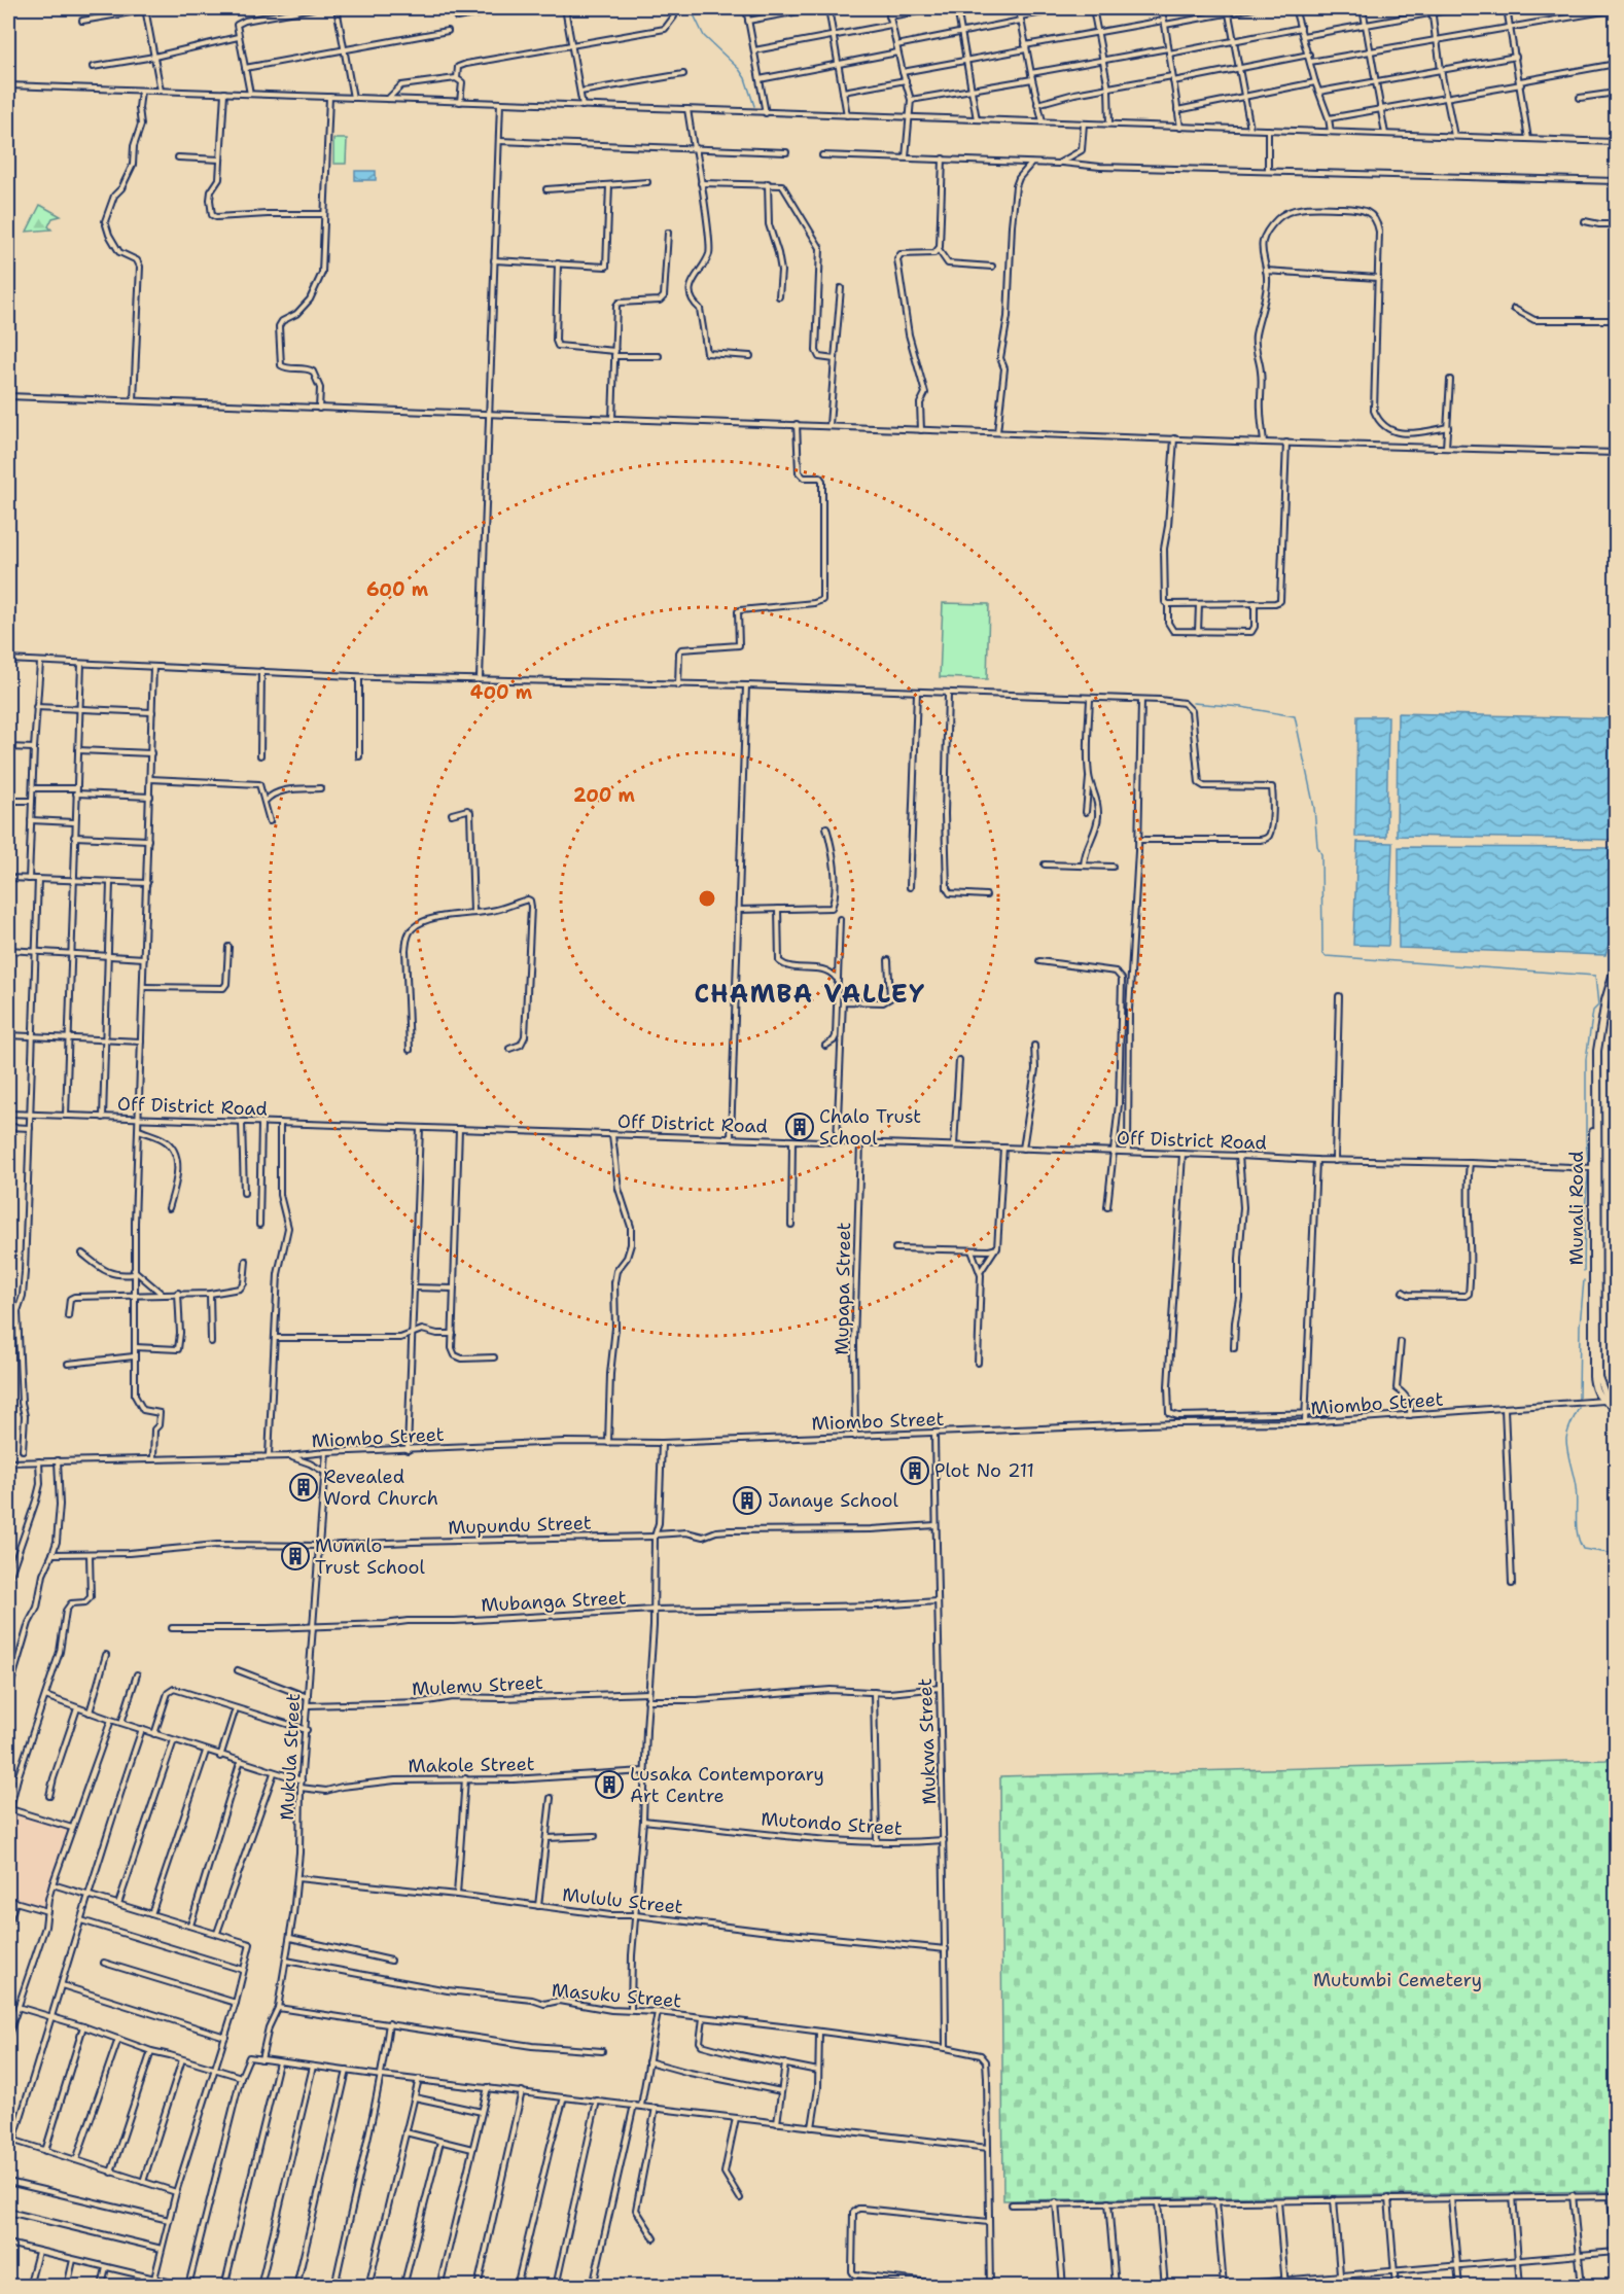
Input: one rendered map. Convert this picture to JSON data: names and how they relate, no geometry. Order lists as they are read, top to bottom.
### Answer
{
  "streets": {
    "main road": ["Munali Road"],
    "street": [
      "Off District Road",
      "Mupapa Street",
      "Miombo Street",
      "Mupundu Street",
      "Mubanga Street",
      "Mulemu Street",
      "Mukwa Street",
      "Mukula Street",
      "Makole Street",
      "Mutondo Street",
      "Mululu Street",
      "Masuku Street"
    ]
  },
  "crossings": [
    ["Off District Road", "Munali Road"],
    ["Off District Road", "Mupapa Street"],
    ["Munali Road", "Miombo Street"],
    ["Mupapa Street", "Miombo Street"],
    ["Miombo Street", "Mukwa Street"],
    ["Miombo Street", "Mukula Street"],
    ["Mupundu Street", "Mukwa Street"],
    ["Mupundu Street", "Mukula Street"],
    ["Mubanga Street", "Mukwa Street"],
    ["Mubanga Street", "Mukula Street"],
    ["Mulemu Street", "Mukula Street"],
    ["Mukwa Street", "Mutondo Street"],
    ["Mukwa Street", "Mululu Street"],
    ["Mukwa Street", "Masuku Street"],
    ["Mukula Street", "Makole Street"],
    ["Mukula Street", "Mululu Street"],
    ["Mukula Street", "Masuku Street"]
  ],
  "districts": ["CHAMBA VALLEY"],
  "parks": ["Mutumbi Cemetery"],
  "places": {
    "building": [
      "Chalo Trust School",
      "Plot No 211",
      "Revealed Word Church",
      "Janaye School",
      "Munnlo Trust School",
      "Lusaka Contemporary Art Centre"
    ]
  },
  "rings": ["600 m", "400 m", "200 m"]
}
